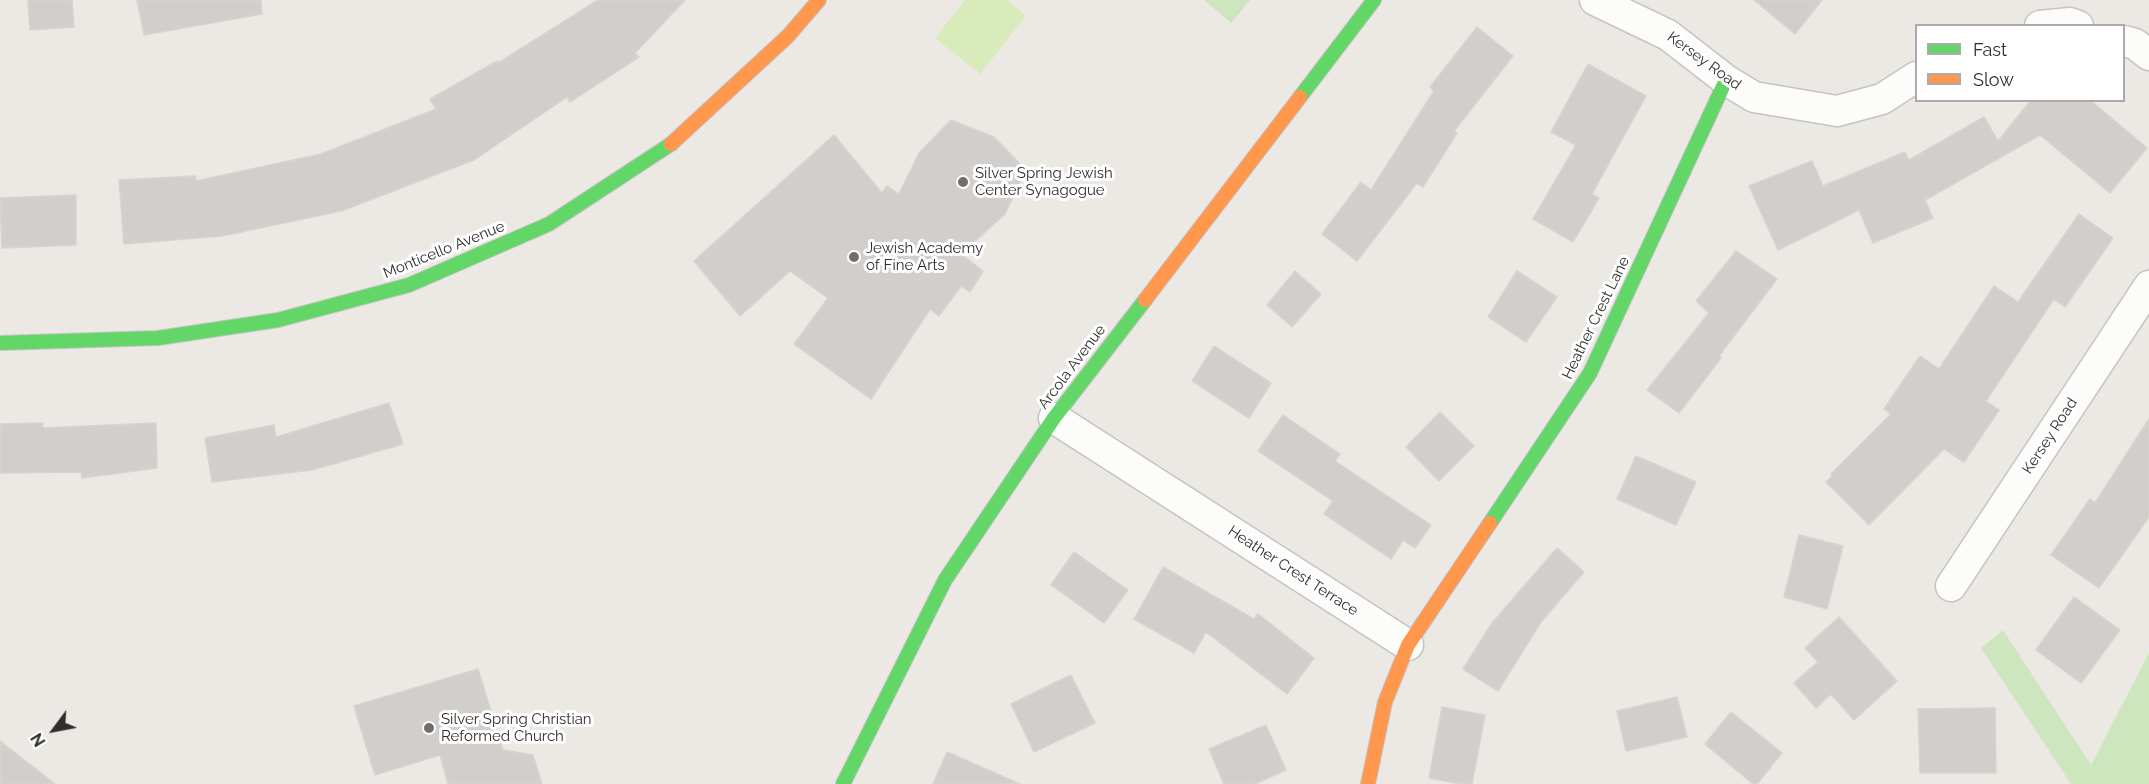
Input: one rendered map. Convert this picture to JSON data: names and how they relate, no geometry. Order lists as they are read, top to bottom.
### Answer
{
  "streets": {
    "street": [
      "Kersey Road",
      "Monticello Avenue",
      "Heather Crest Lane",
      "Arcola Avenue",
      "Heather Crest Terrace"
    ]
  },
  "crossings": [
    ["Kersey Road", "Heather Crest Lane"],
    ["Heather Crest Lane", "Heather Crest Terrace"],
    ["Arcola Avenue", "Heather Crest Terrace"]
  ],
  "places": ["Silver Spring Jewish Center Synagogue", "Jewish Academy of Fine Arts", "Silver Spring Christian Reformed Church"],
  "legend": ["Fast", "Slow"],
  "north": "bottom left"
}
